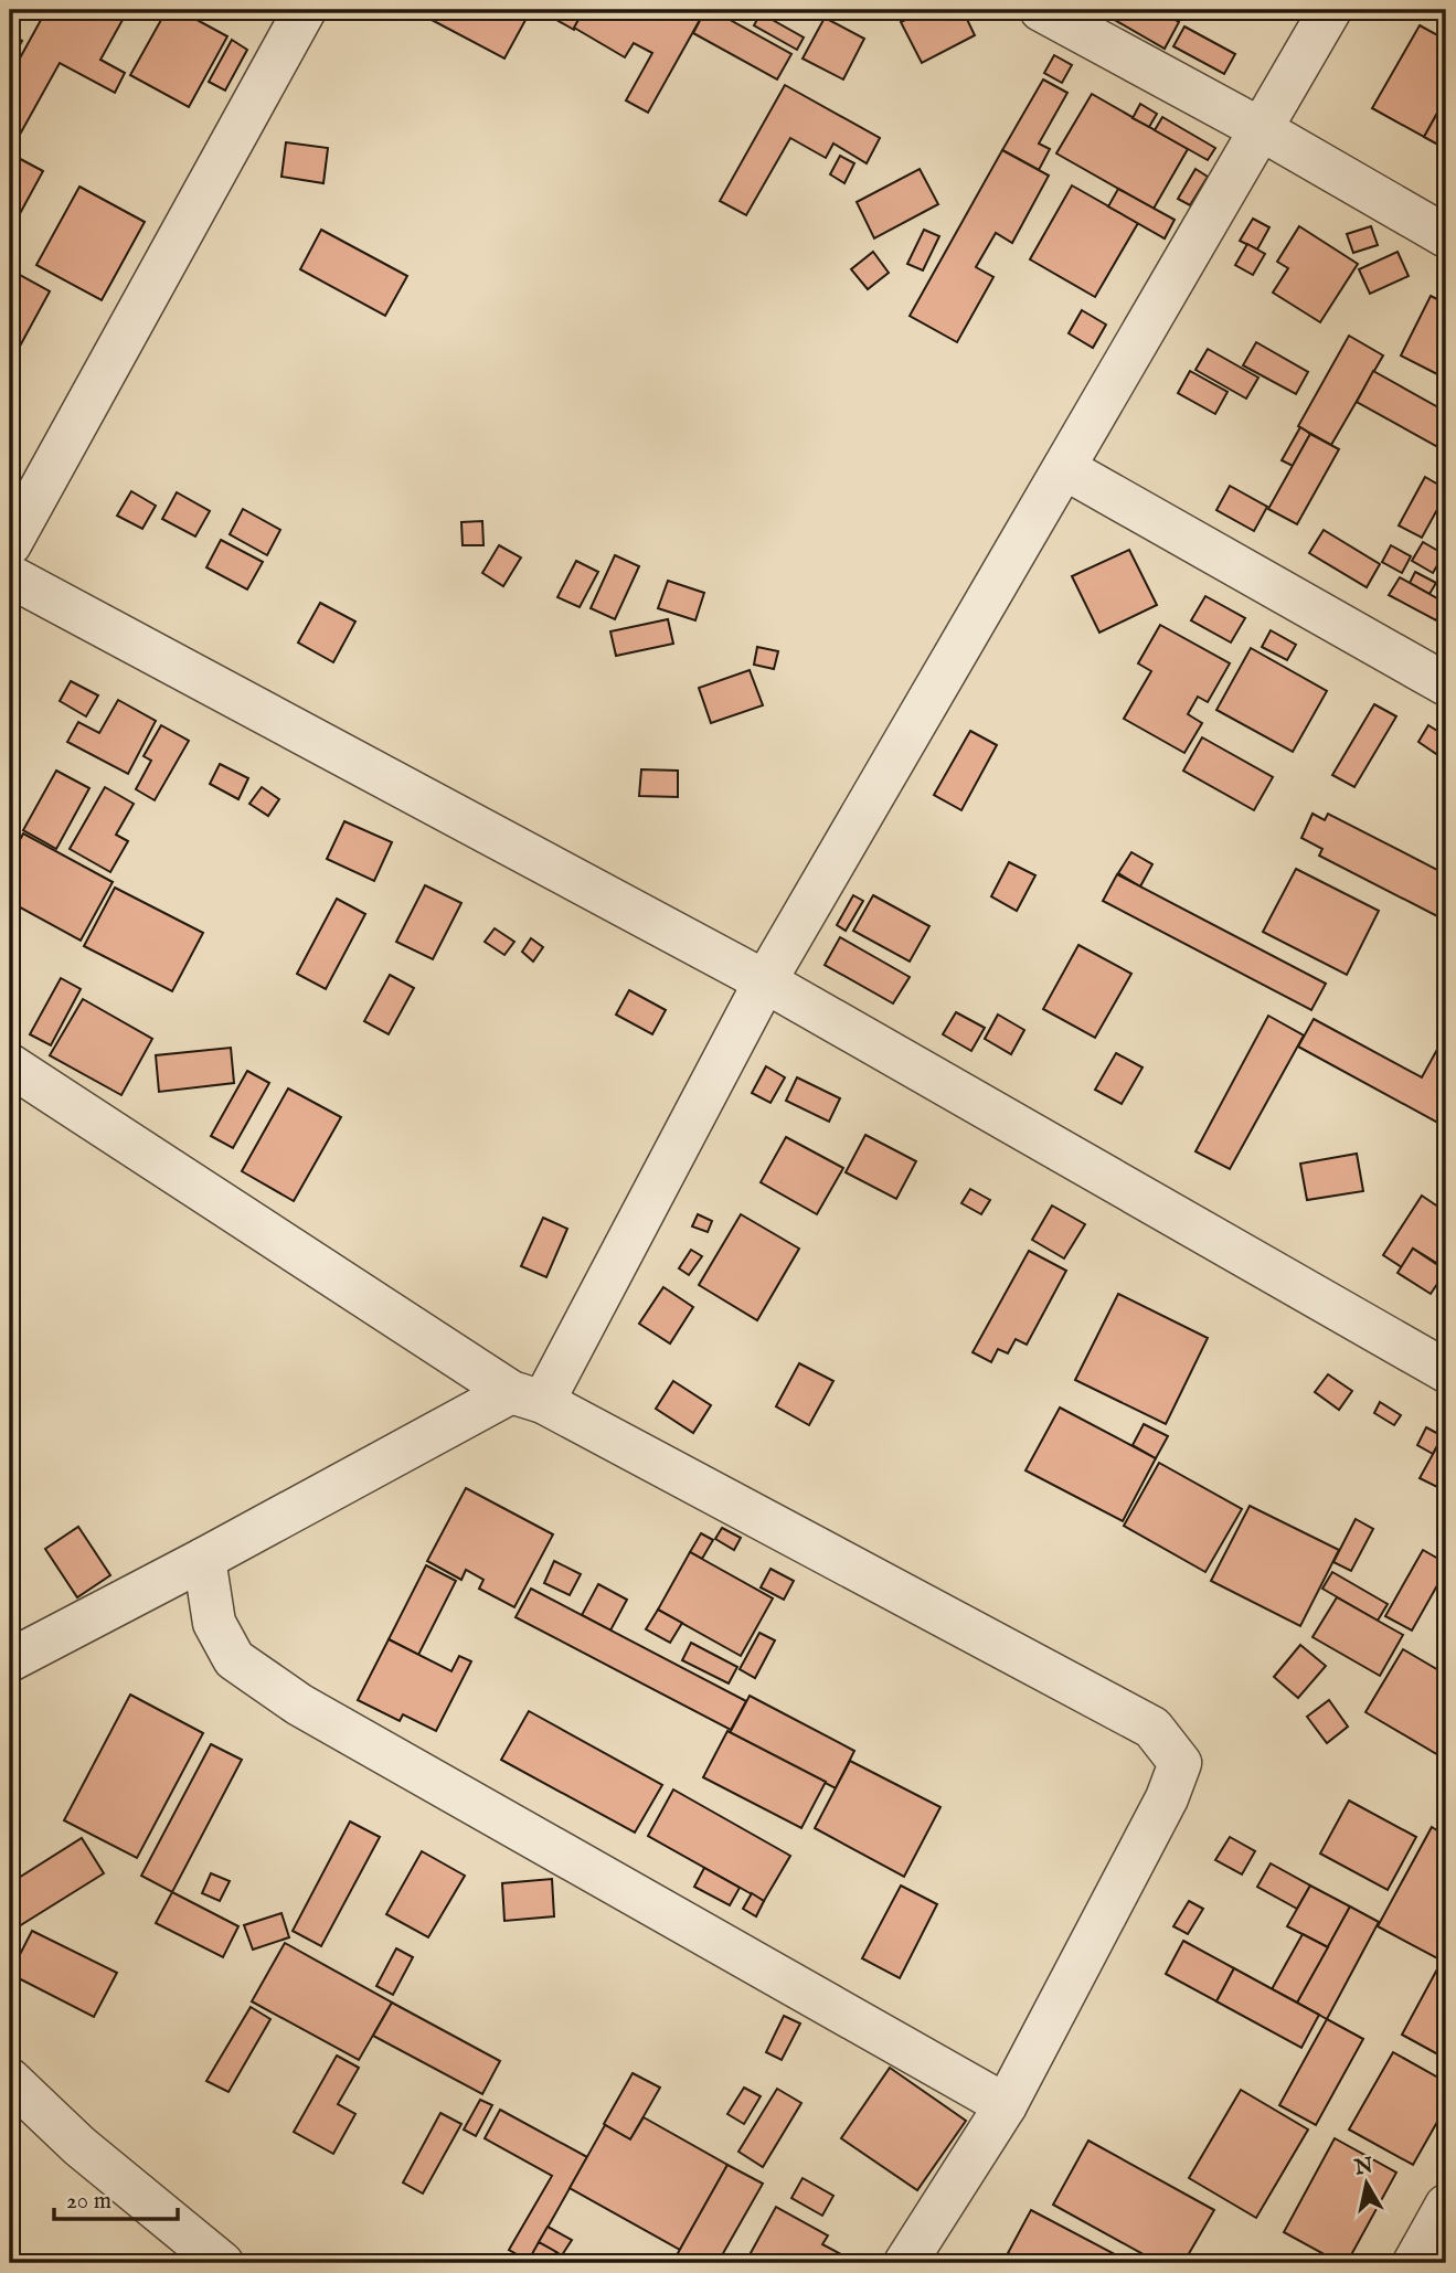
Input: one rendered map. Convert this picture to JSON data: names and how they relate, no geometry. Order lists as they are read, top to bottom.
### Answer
{
  "scale_bar": "20 m",
  "north": "top"
}
